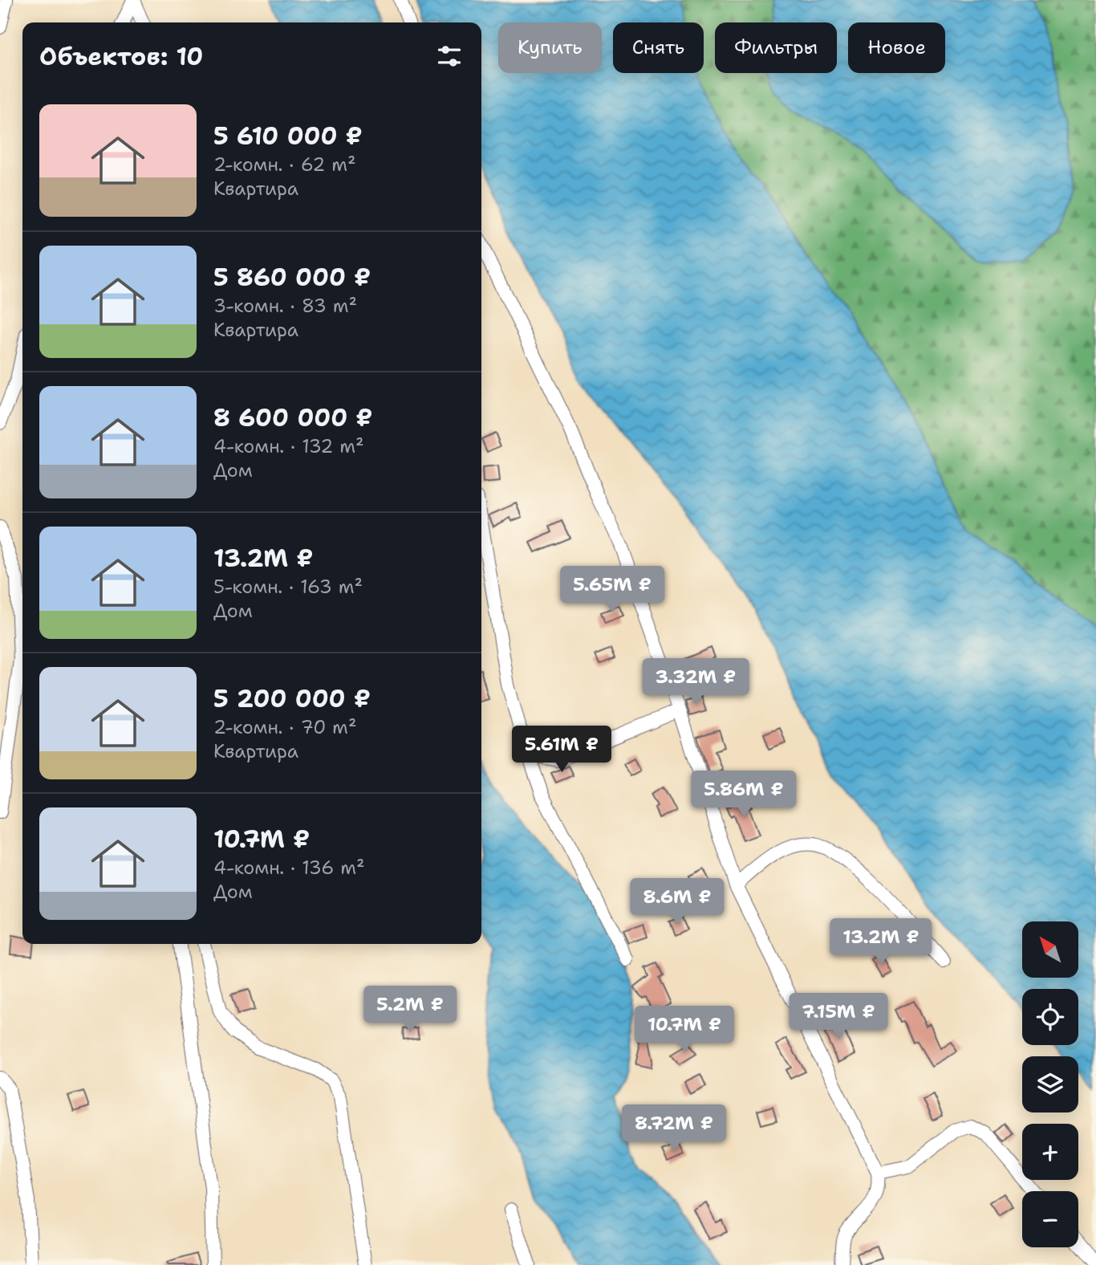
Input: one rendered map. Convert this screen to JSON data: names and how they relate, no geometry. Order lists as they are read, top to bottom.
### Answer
{
  "north": "top left",
  "page": {
    "chip": [
      "Купить",
      "Снять",
      "Фильтры",
      "Новое"
    ],
    "heading": "Объектов: 10",
    "list": [
      {
        "name": "5 610 000 ₽",
        "note": "2-комн. · 62 m² · Квартира"
      },
      {
        "name": "5 860 000 ₽",
        "note": "3-комн. · 83 m² · Квартира"
      },
      {
        "name": "8 600 000 ₽",
        "note": "4-комн. · 132 m² · Дом"
      },
      {
        "name": "13.2M ₽",
        "note": "5-комн. · 163 m² · Дом"
      },
      {
        "name": "5 200 000 ₽",
        "note": "2-комн. · 70 m² · Квартира"
      },
      {
        "name": "10.7M ₽",
        "note": "4-комн. · 136 m² · Дом"
      }
    ],
    "price": [
      "5.65M ₽",
      "3.32M ₽",
      "5.61M ₽",
      "5.86M ₽",
      "8.6M ₽",
      "13.2M ₽",
      "5.2M ₽",
      "7.15M ₽",
      "10.7M ₽",
      "8.72M ₽"
    ],
    "map_buttons": ["+", "−"]
  }
}
